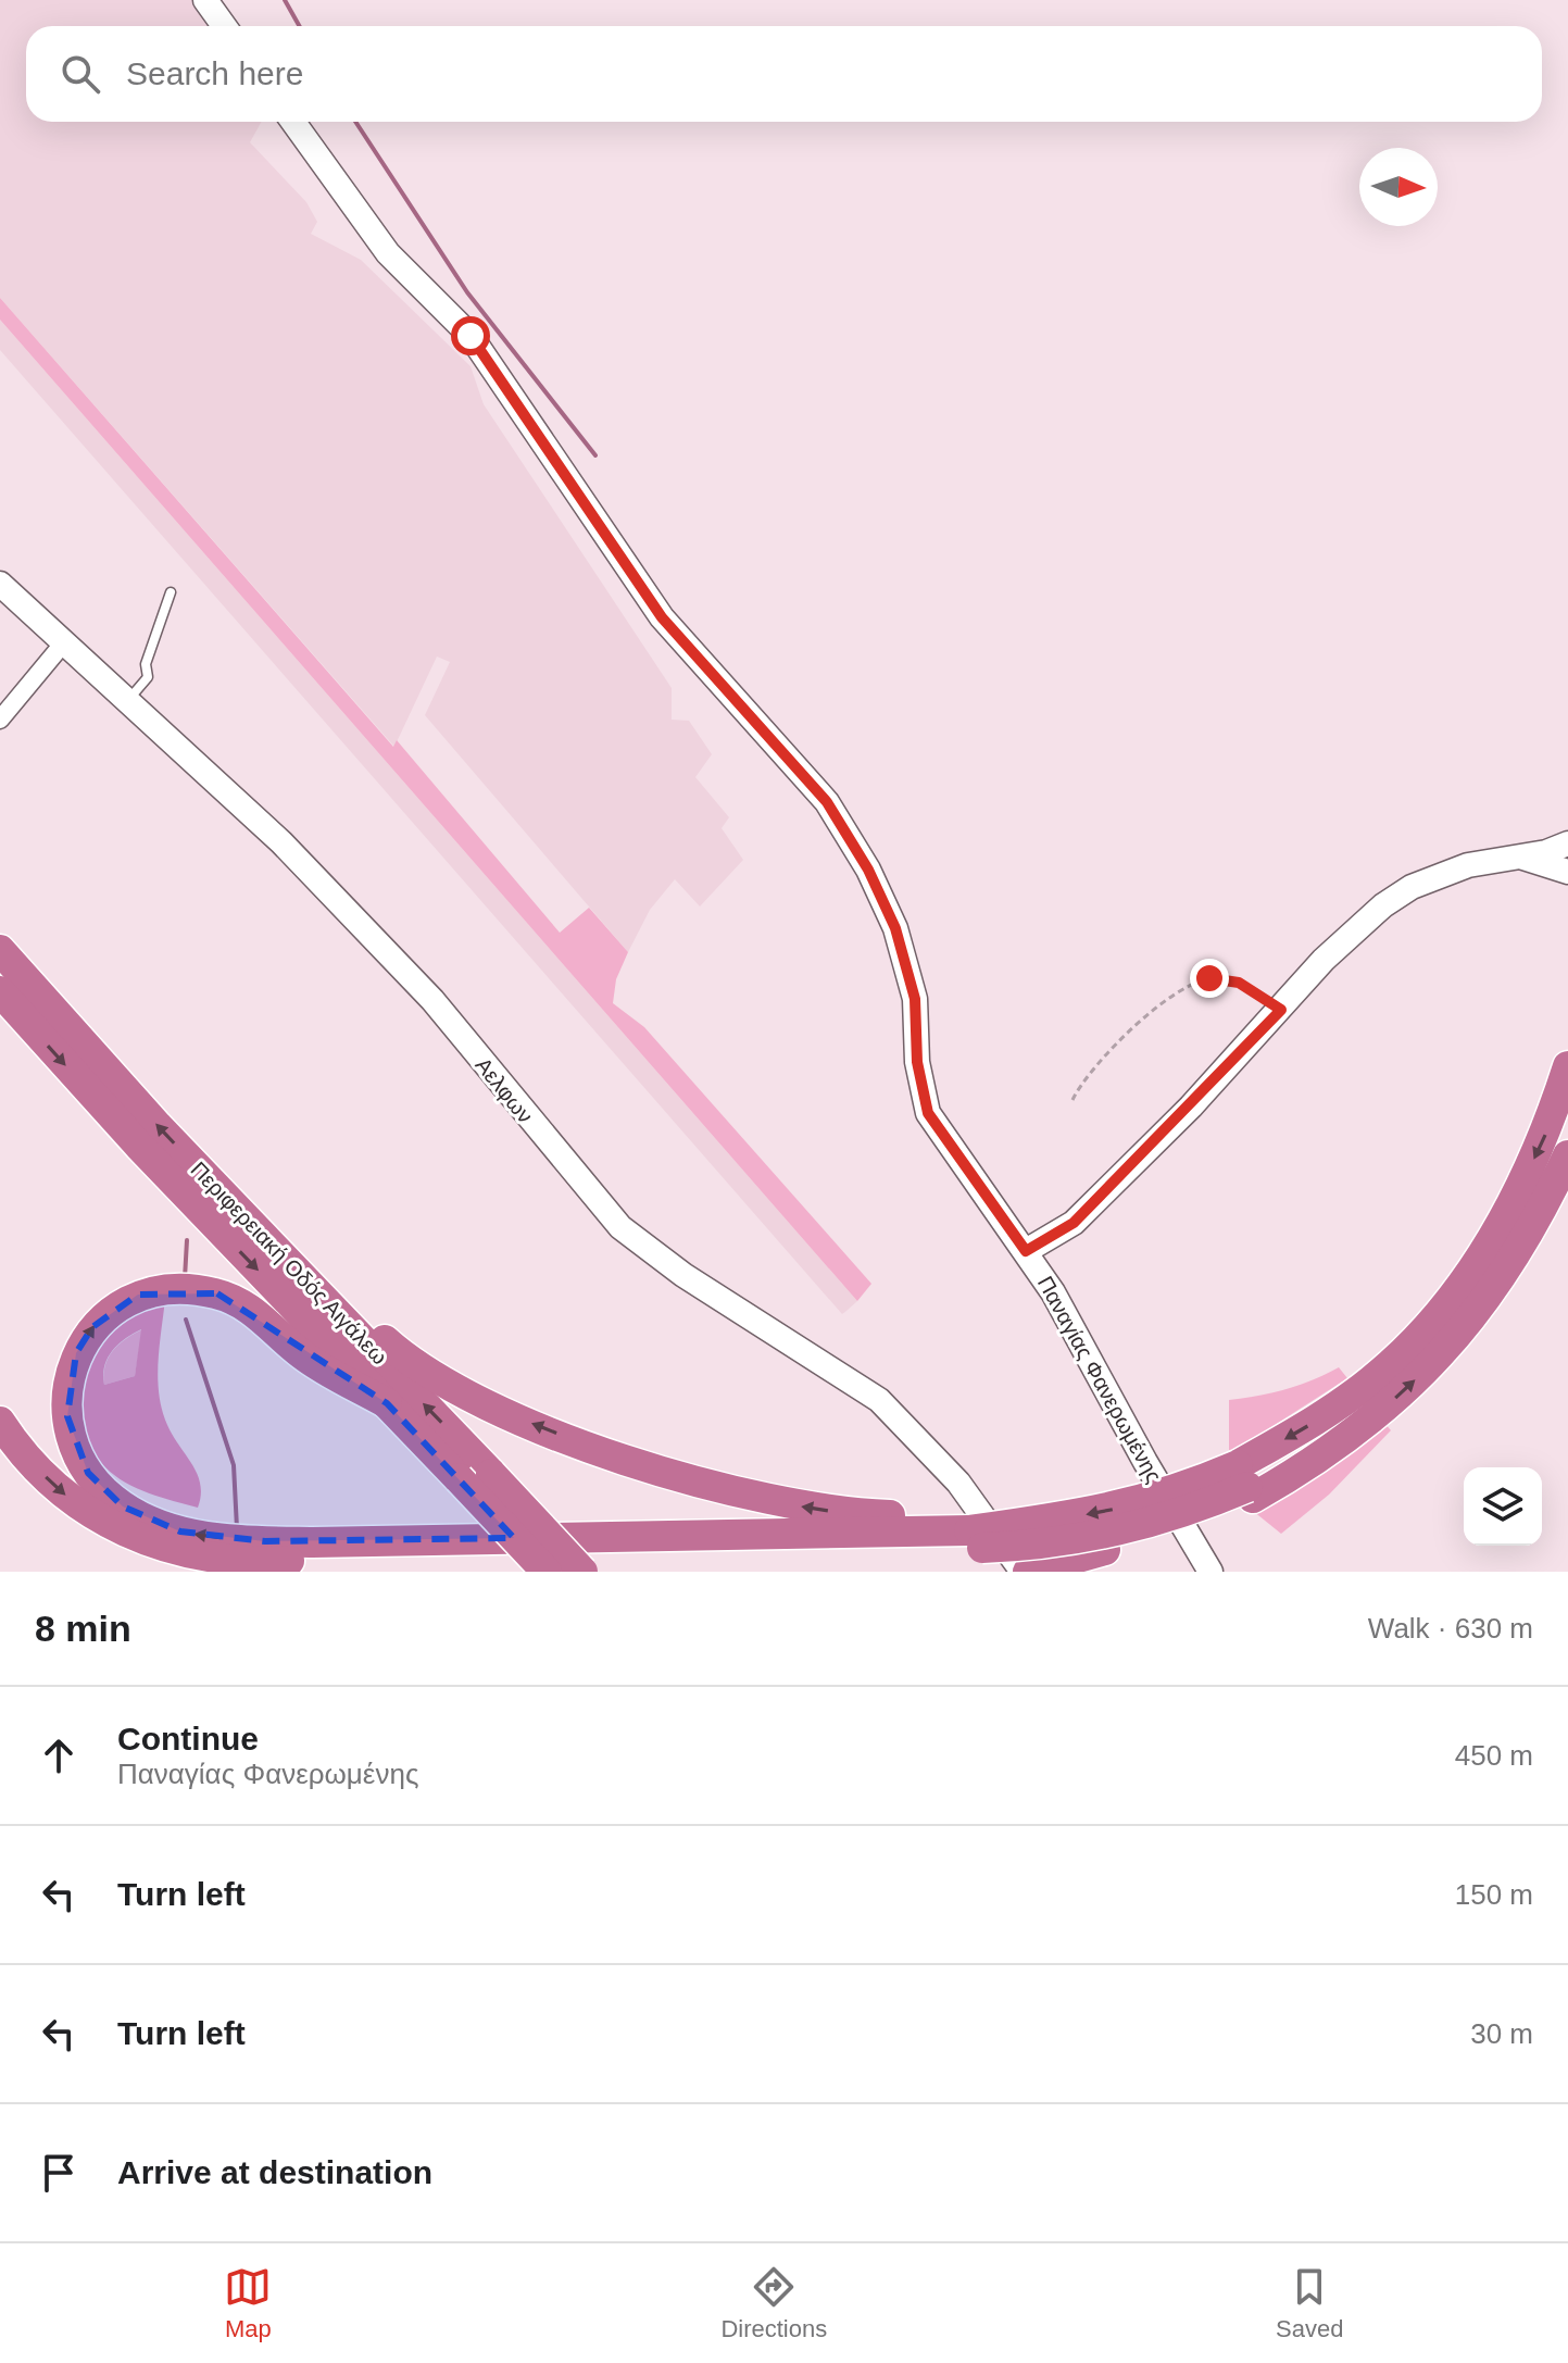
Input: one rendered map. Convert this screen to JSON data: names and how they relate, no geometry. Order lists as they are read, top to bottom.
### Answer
{
  "streets": {
    "highway": ["Περιφερειακή Οδός Αιγάλεω"],
    "street": ["Αελφων", "Παναγίας Φανερωμένης"]
  },
  "north": "right",
  "page": {
    "search": "Search here",
    "heading": ["8 min", "Walk · 630 m"],
    "list": [
      ["Continue", "Παναγίας Φανερωμένης", "450 m"],
      ["Turn left", "150 m"],
      ["Turn left", "30 m"],
      "Arrive at destination"
    ],
    "nav": ["Map", "Directions", "Saved"]
  }
}
